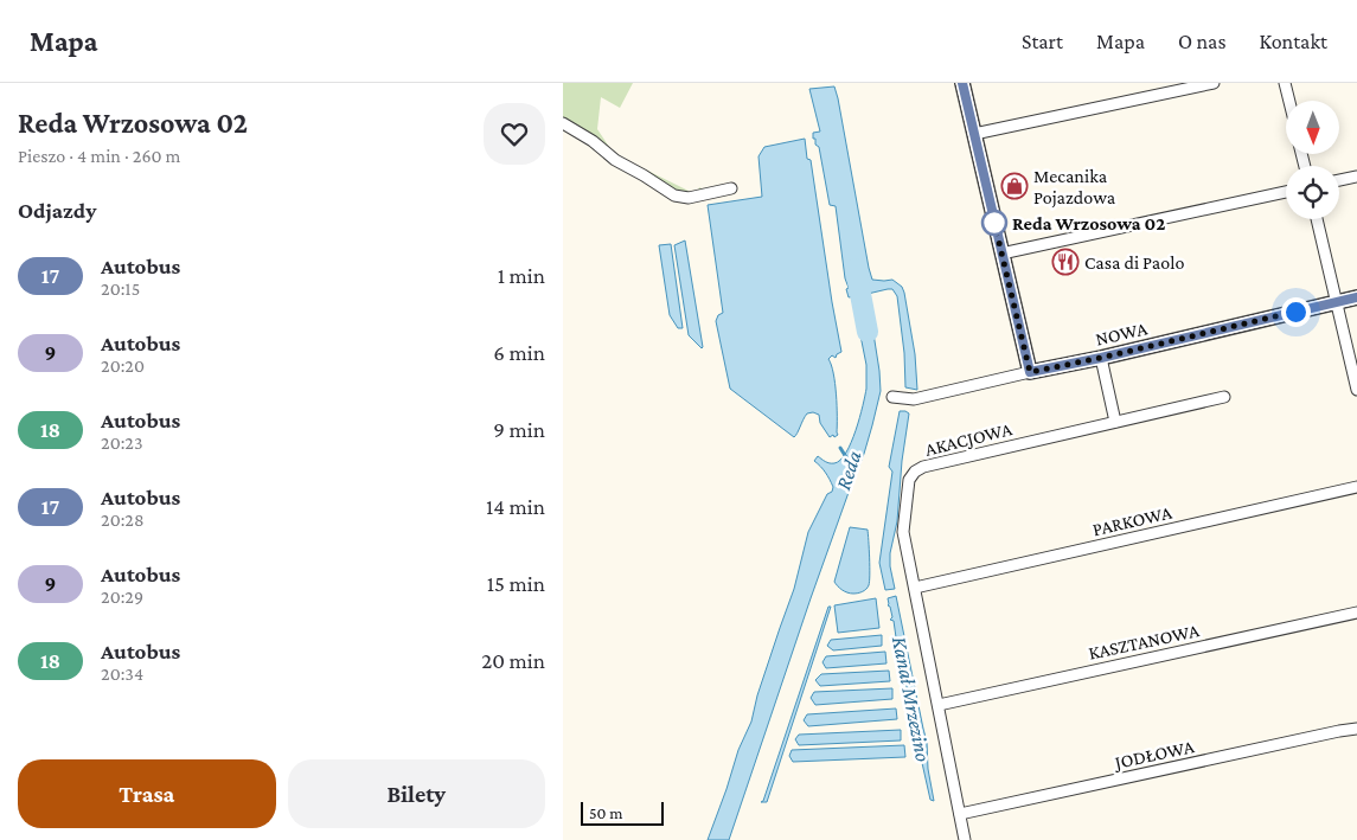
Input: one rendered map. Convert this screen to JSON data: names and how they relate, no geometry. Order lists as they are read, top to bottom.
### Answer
{
  "streets": {
    "street": [
      "NOWA",
      "AKACJOWA",
      "PARKOWA",
      "KASZTANOWA",
      "JODŁOWA"
    ]
  },
  "crossings": [
    ["AKACJOWA", "PARKOWA"],
    ["AKACJOWA", "KASZTANOWA"],
    ["AKACJOWA", "JODŁOWA"]
  ],
  "water": ["Reda", "Kanał Mrzezino"],
  "places": {
    "shop": ["Mecanika Pojazdowa"],
    "other": ["Reda Wrzosowa 02"],
    "restaurant": ["Casa di Paolo"]
  },
  "lines": ["bus line 17"],
  "scale_bar": "50 m",
  "north": "bottom",
  "page": {
    "header": "Mapa",
    "nav": [
      "Start",
      "Mapa",
      "O nas",
      "Kontakt"
    ],
    "heading": [
      ["Reda Wrzosowa 02", "Pieszo · 4 min · 260 m"],
      "Odjazdy"
    ],
    "list": [
      {
        "mark": "17",
        "name": "Autobus",
        "note": "20:15",
        "value": "1 min"
      },
      {
        "mark": "9",
        "name": "Autobus",
        "note": "20:20",
        "value": "6 min"
      },
      {
        "mark": "18",
        "name": "Autobus",
        "note": "20:23",
        "value": "9 min"
      },
      {
        "mark": "17",
        "name": "Autobus",
        "note": "20:28",
        "value": "14 min"
      },
      {
        "mark": "9",
        "name": "Autobus",
        "note": "20:29",
        "value": "15 min"
      },
      {
        "mark": "18",
        "name": "Autobus",
        "note": "20:34",
        "value": "20 min"
      }
    ],
    "buttons": ["Trasa", "Bilety"],
    "scale": "50 m"
  }
}
